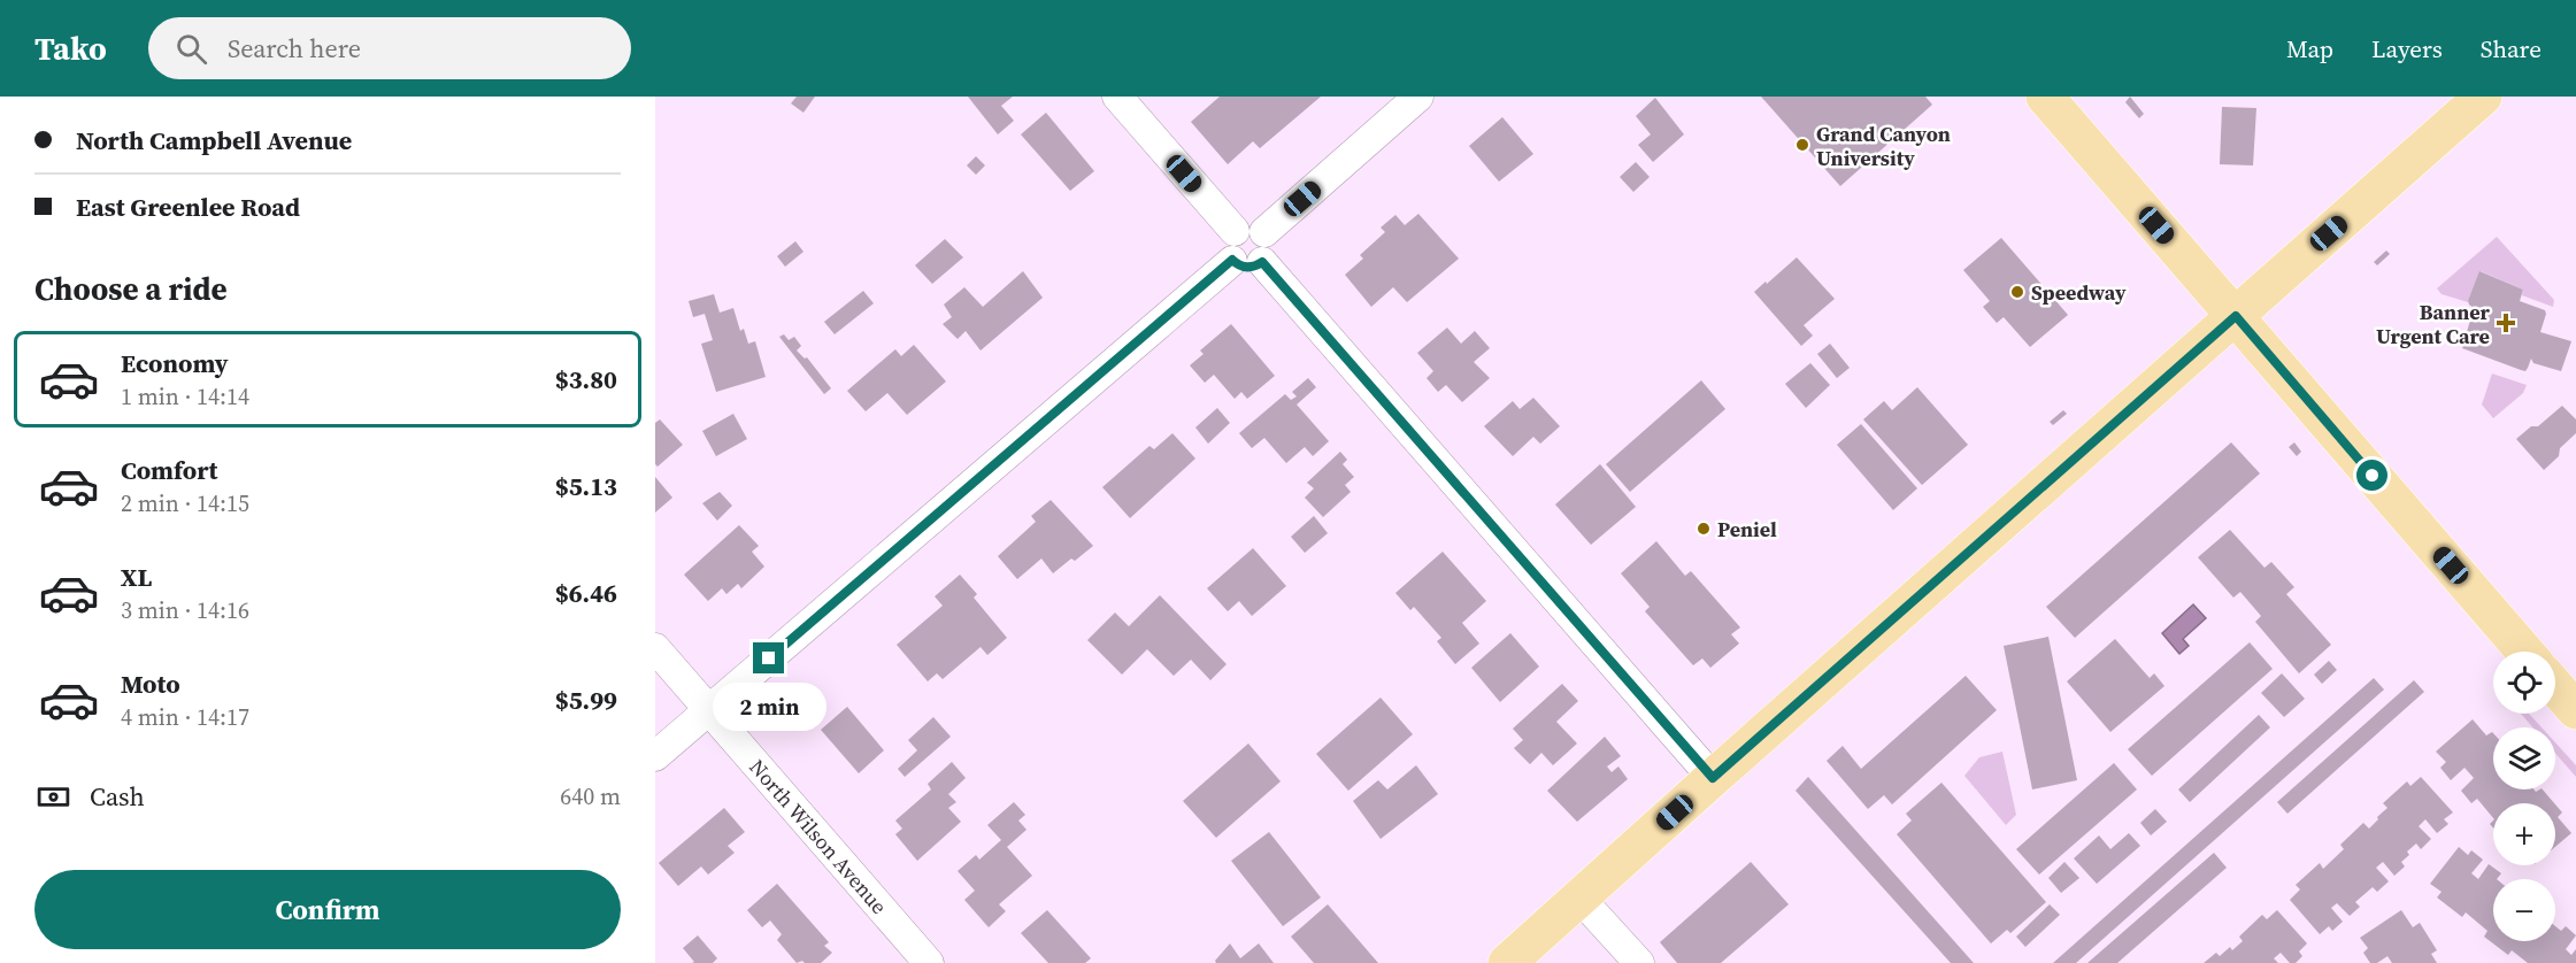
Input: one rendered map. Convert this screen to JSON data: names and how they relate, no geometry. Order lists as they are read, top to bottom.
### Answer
{
  "streets": {
    "street": ["North Wilson Avenue"]
  },
  "places": {
    "other": ["Grand Canyon University", "Speedway", "Peniel"],
    "health": ["Banner Urgent Care"]
  },
  "page": {
    "header": "Tako",
    "search": "Search here",
    "nav": ["Map", "Layers", "Share"],
    "banner": ["North Campbell Avenue", "East Greenlee Road"],
    "heading": "Choose a ride",
    "list": [
      {
        "name": "Economy",
        "note": "1 min · 14:14",
        "value": "$3.80"
      },
      {
        "name": "Comfort",
        "note": "2 min · 14:15",
        "value": "$5.13"
      },
      {
        "name": "XL",
        "note": "3 min · 14:16",
        "value": "$6.46"
      },
      {
        "name": "Moto",
        "note": "4 min · 14:17",
        "value": "$5.99"
      }
    ],
    "map_buttons": ["+", "−"],
    "bubble": "2 min",
    "pay": ["Cash", "640 m"],
    "buttons": "Confirm"
  }
}
